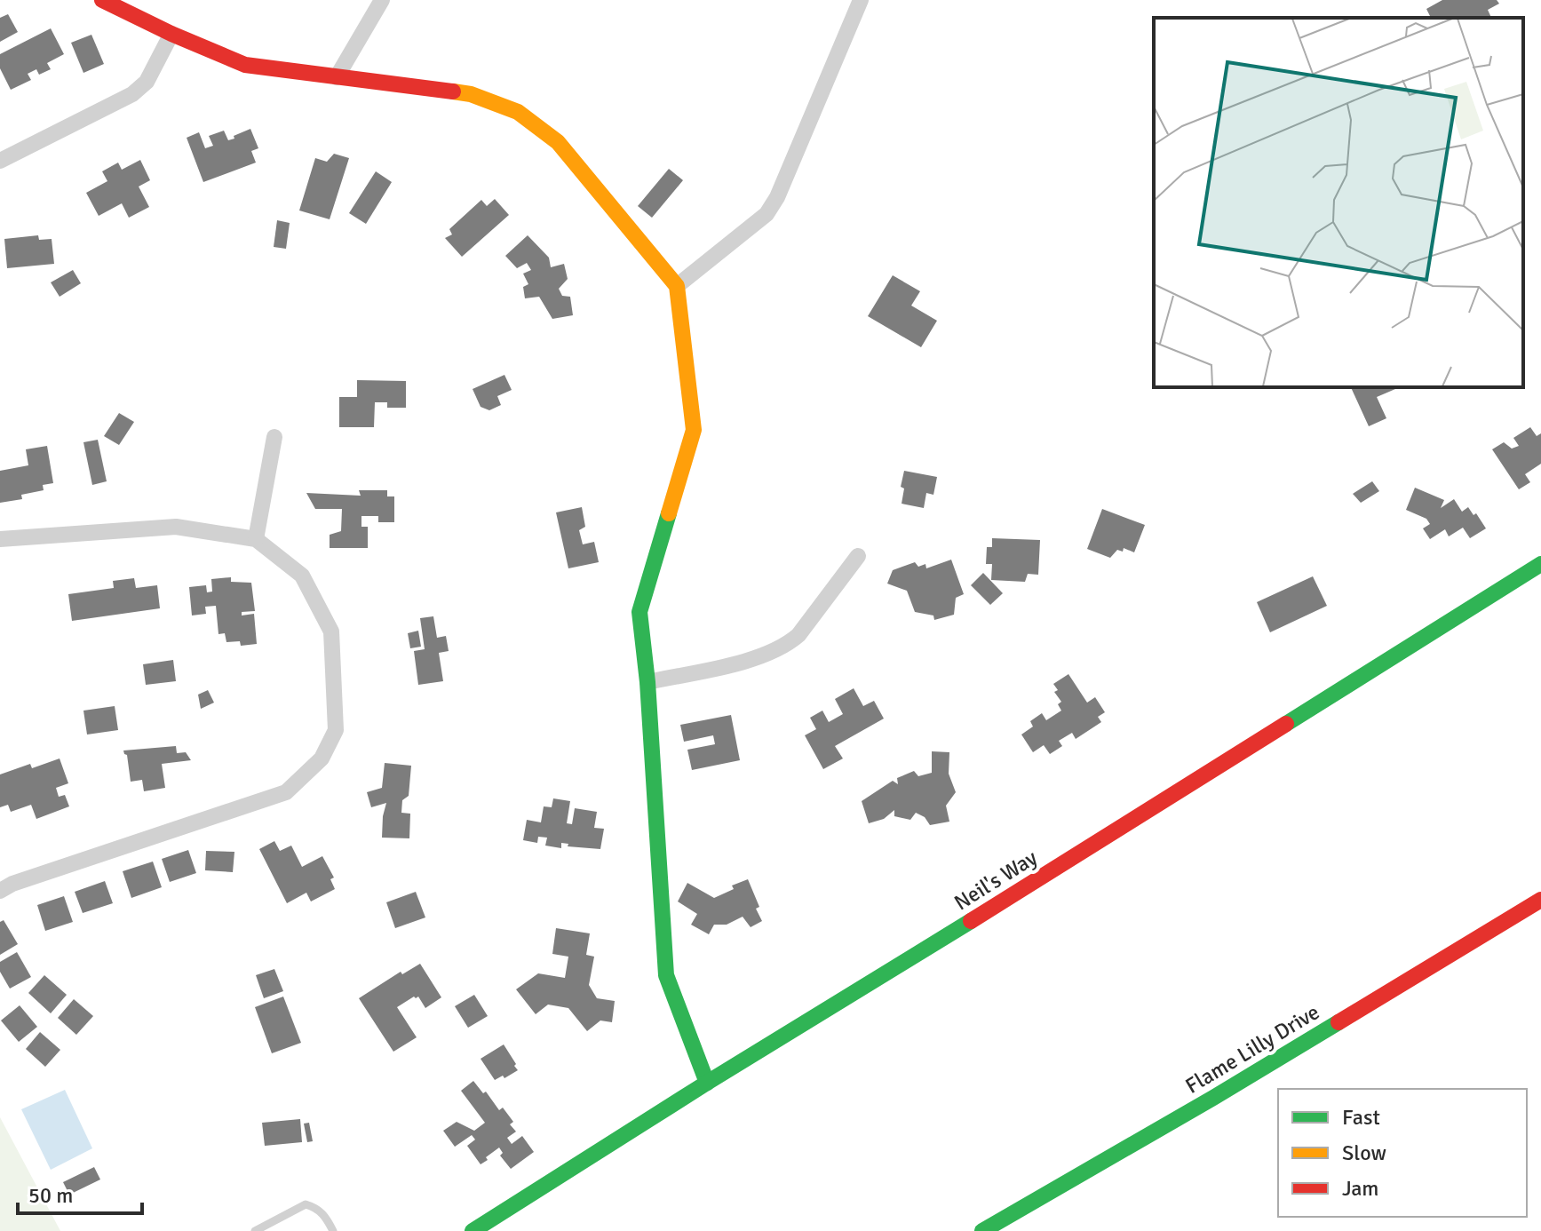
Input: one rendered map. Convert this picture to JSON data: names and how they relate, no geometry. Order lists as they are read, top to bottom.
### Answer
{
  "streets": {
    "street": ["Neil's Way", "Flame Lilly Drive"]
  },
  "legend": ["Fast", "Slow", "Jam"],
  "scale_bar": "50 m"
}
